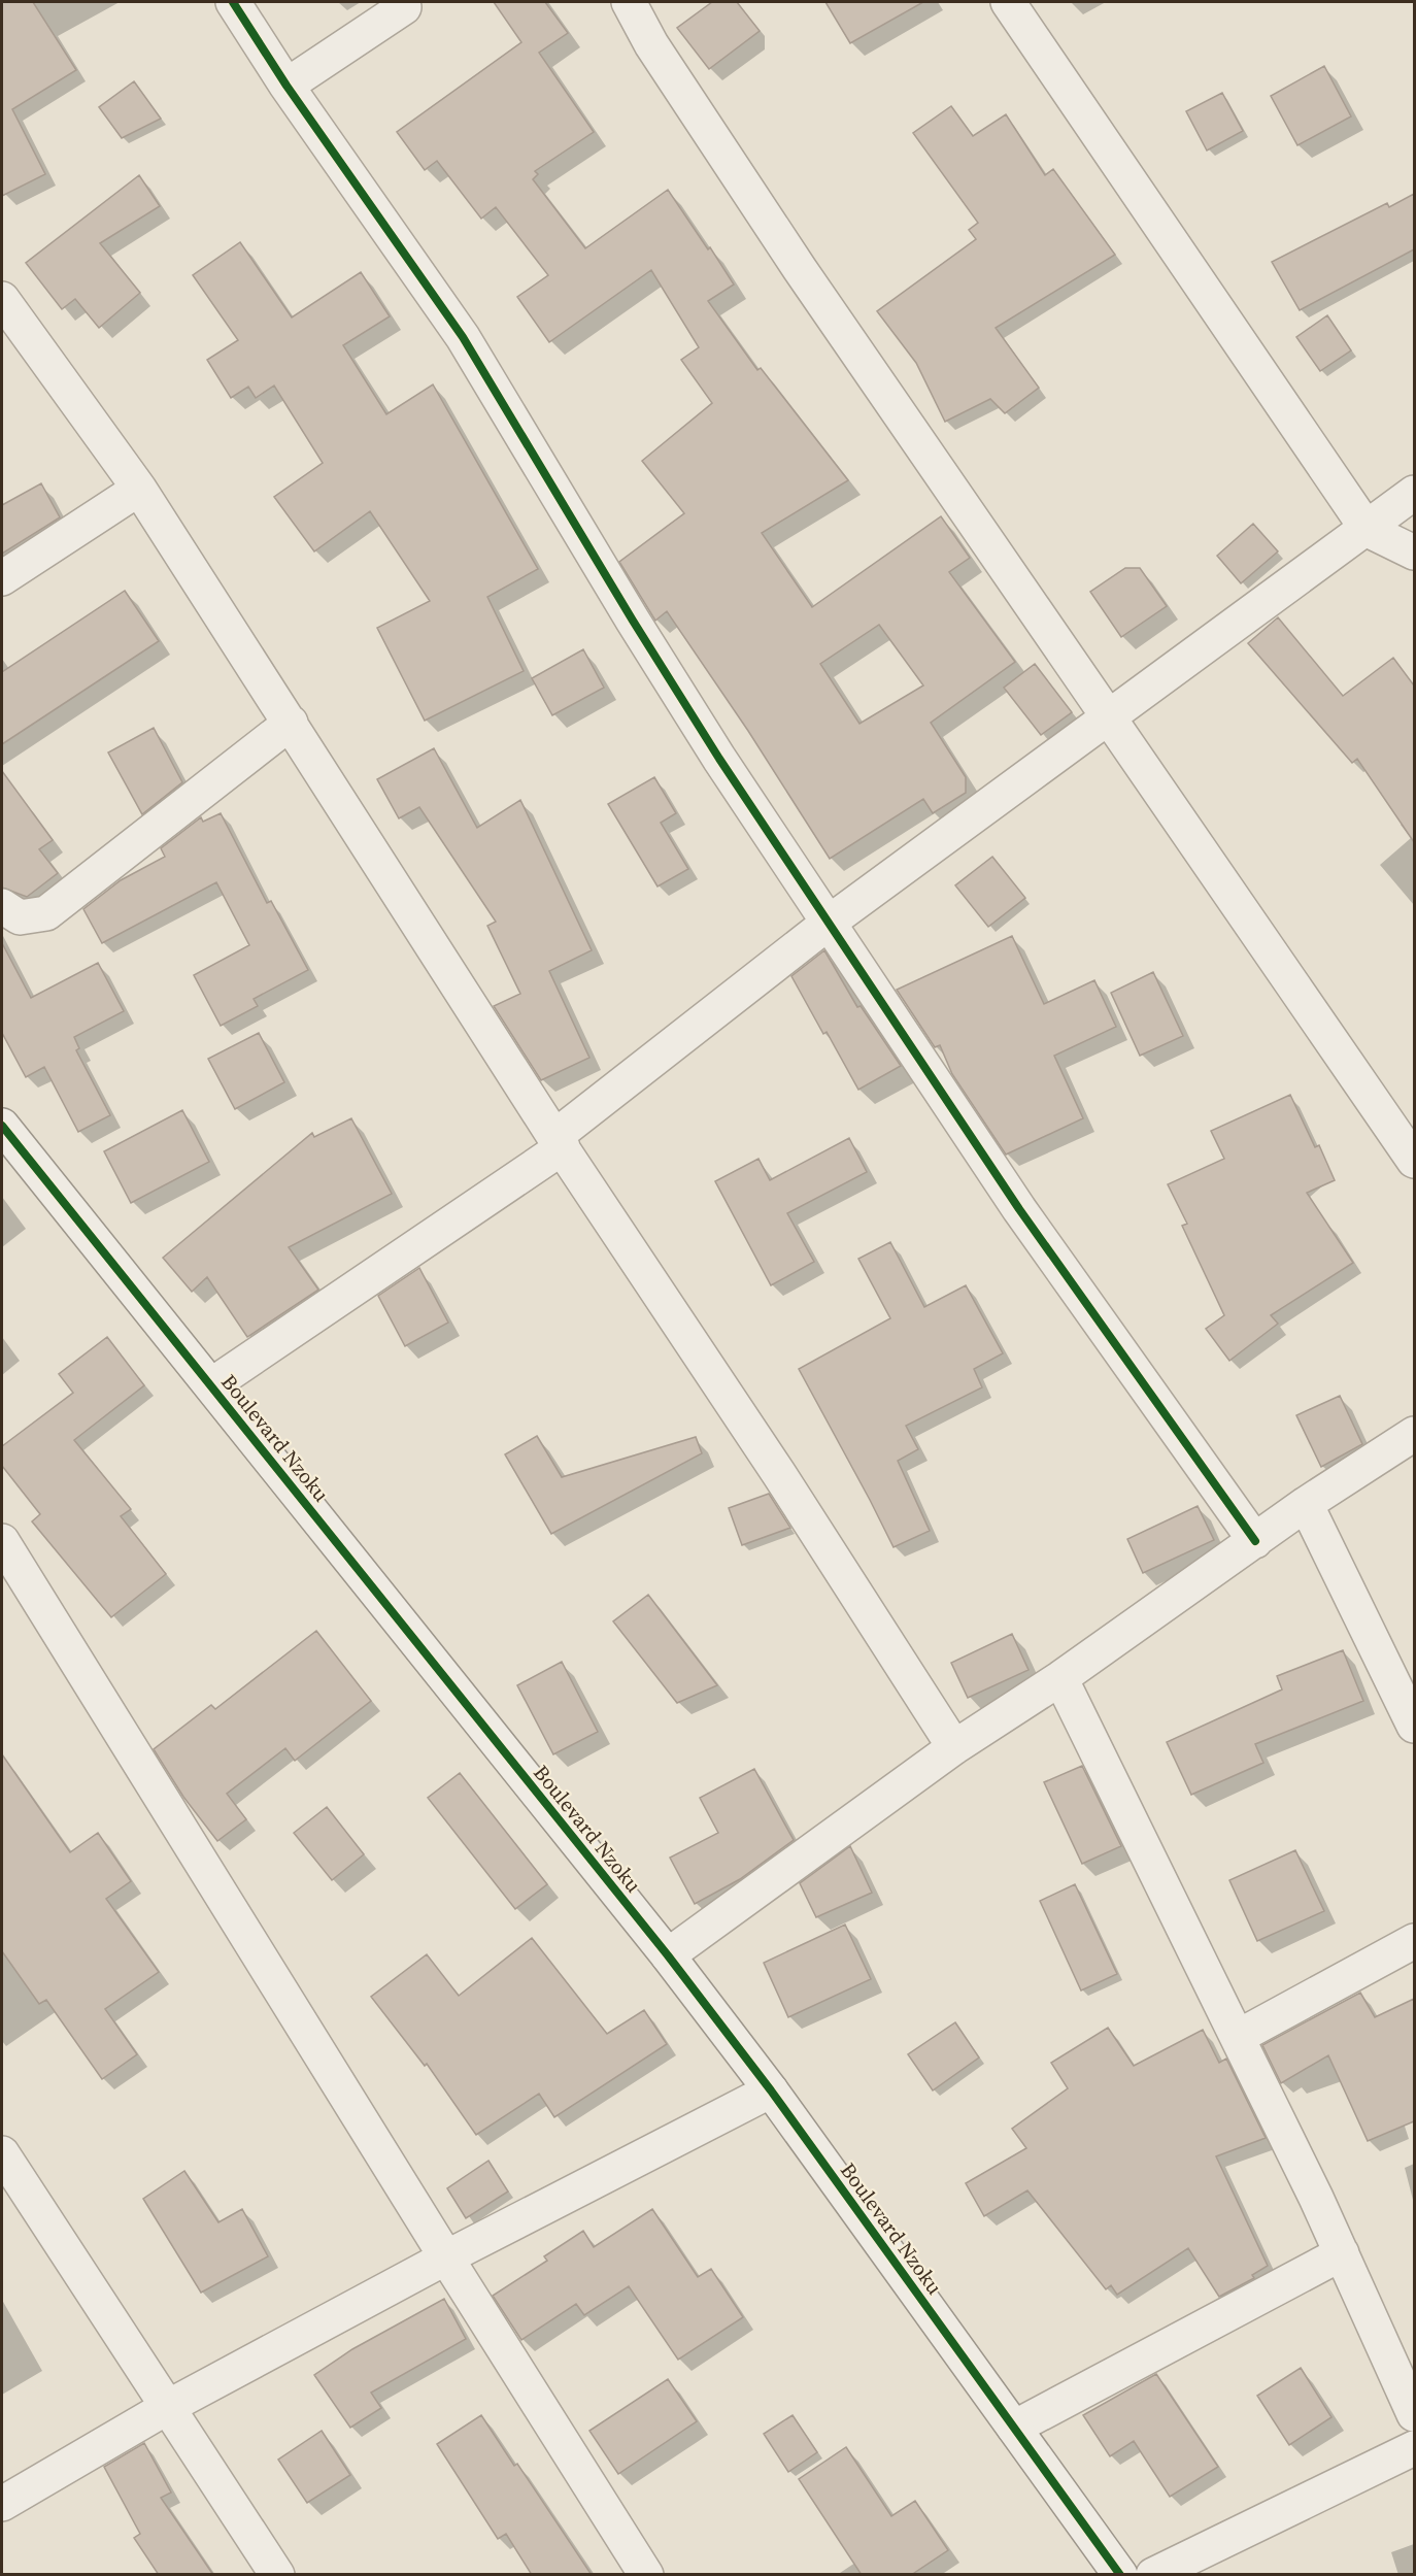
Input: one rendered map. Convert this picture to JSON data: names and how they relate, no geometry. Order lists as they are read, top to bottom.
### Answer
{
  "streets": {
    "street": ["Boulevard Nzoku"]
  }
}
